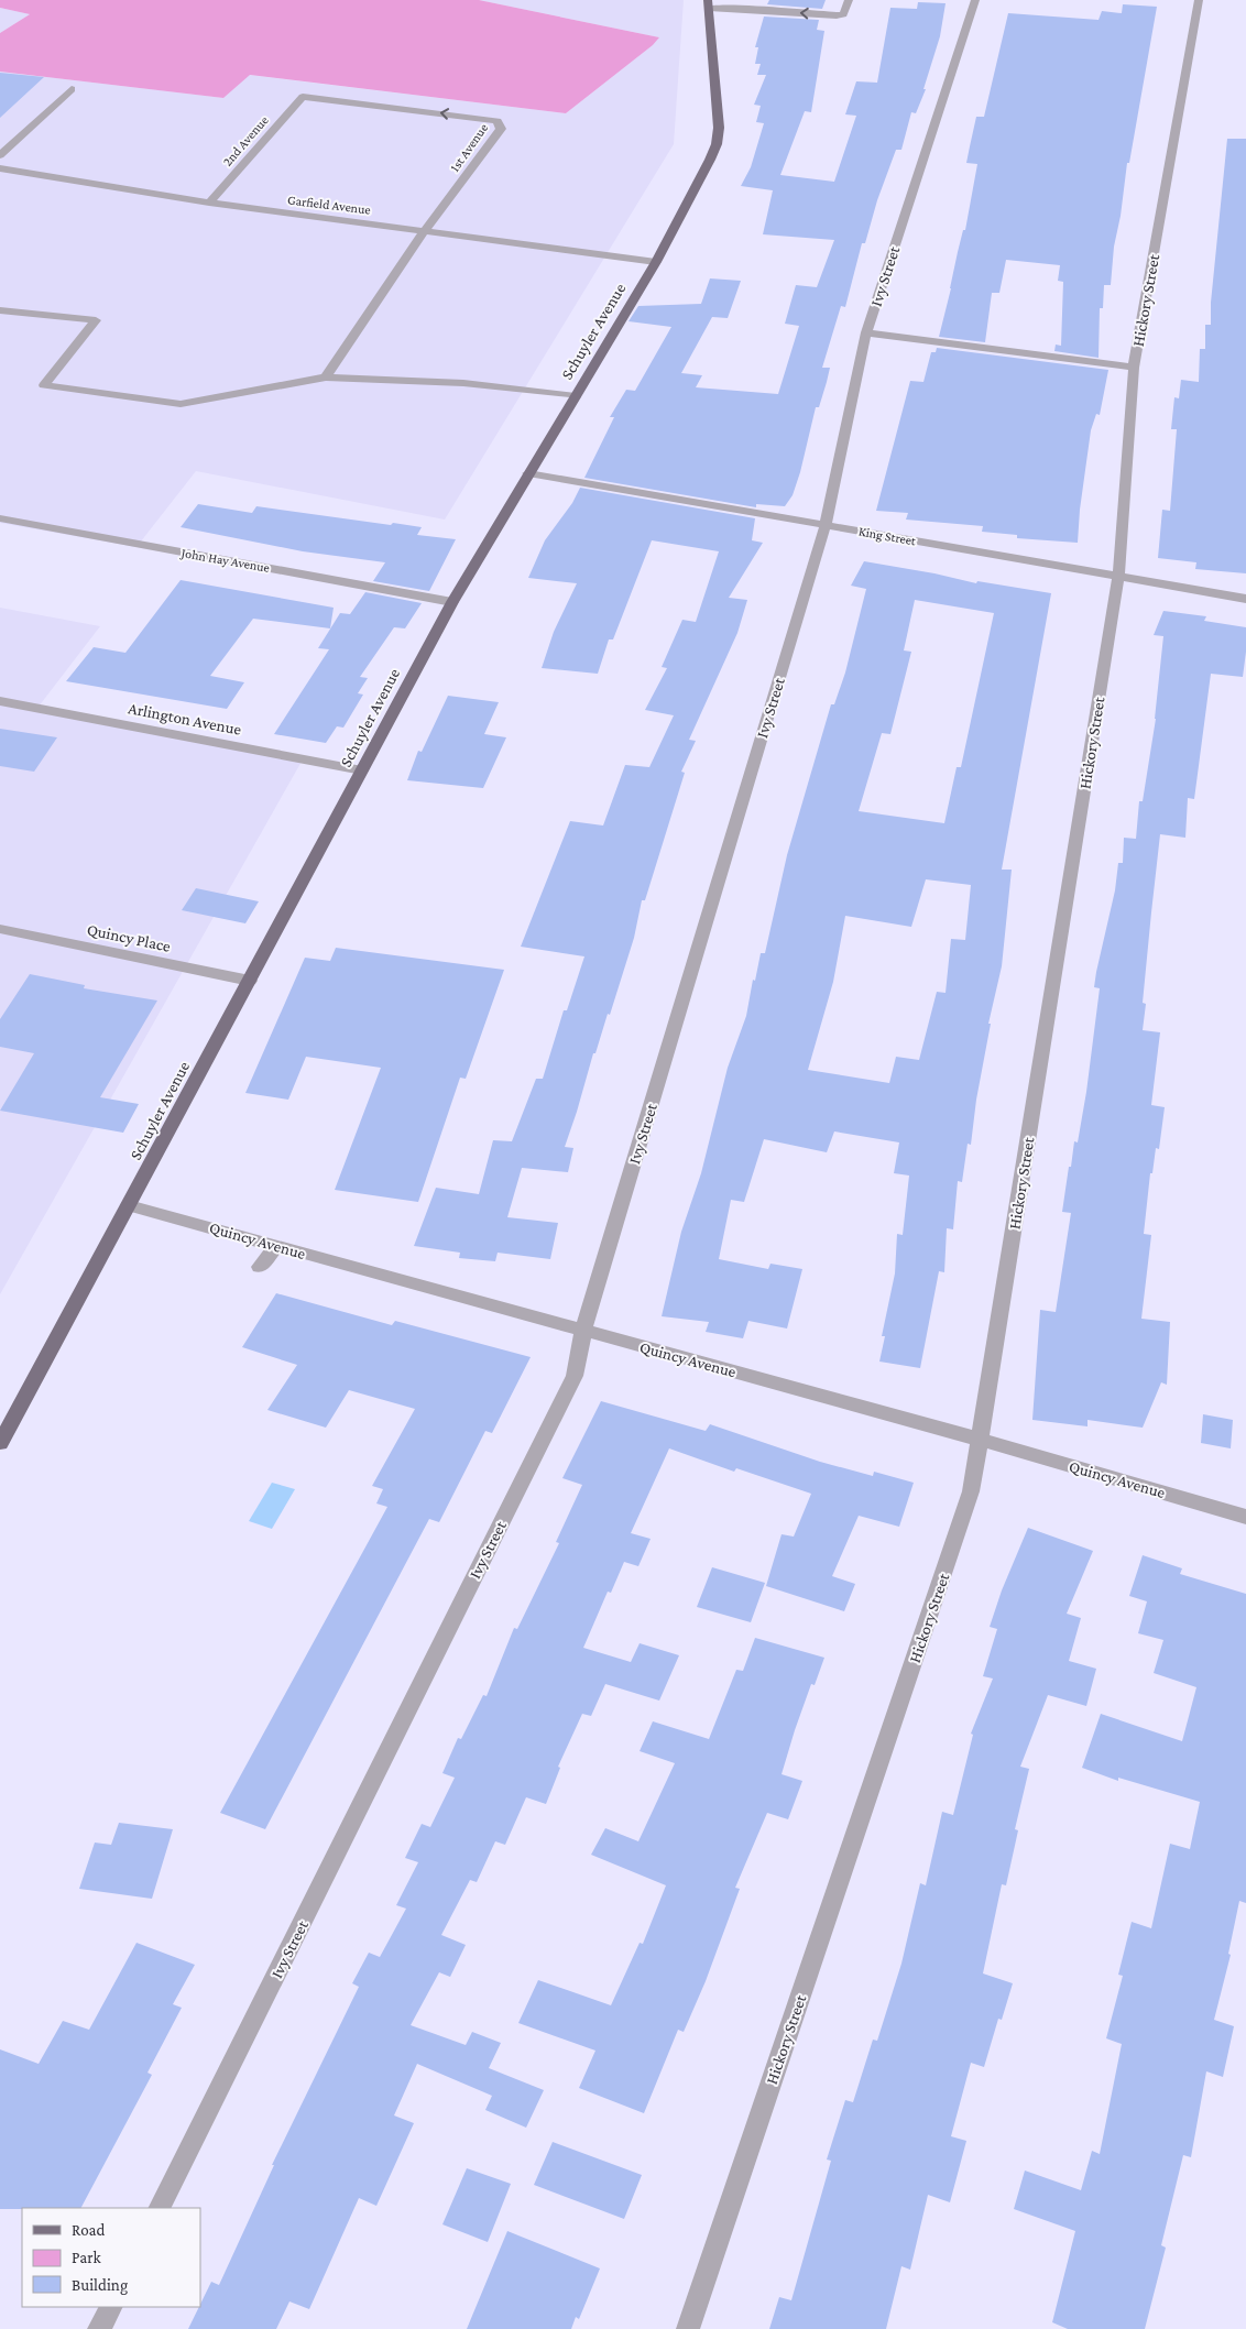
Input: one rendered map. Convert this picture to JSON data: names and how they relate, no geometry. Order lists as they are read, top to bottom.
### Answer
{
  "streets": {
    "main road": ["Schuyler Avenue"],
    "street": [
      "2nd Avenue",
      "1st Avenue",
      "Garfield Avenue",
      "Ivy Street",
      "Hickory Street",
      "King Street",
      "John Hay Avenue",
      "Arlington Avenue",
      "Quincy Place",
      "Quincy Avenue"
    ]
  },
  "crossings": [
    ["2nd Avenue", "1st Avenue"],
    ["2nd Avenue", "Garfield Avenue"],
    ["1st Avenue", "Garfield Avenue"],
    ["Garfield Avenue", "Schuyler Avenue"],
    ["Ivy Street", "King Street"],
    ["Ivy Street", "Quincy Avenue"],
    ["Hickory Street", "King Street"],
    ["Hickory Street", "Quincy Avenue"],
    ["Schuyler Avenue", "King Street"],
    ["Schuyler Avenue", "John Hay Avenue"],
    ["Schuyler Avenue", "Arlington Avenue"],
    ["Schuyler Avenue", "Quincy Place"],
    ["Schuyler Avenue", "Quincy Avenue"]
  ],
  "legend": ["Road", "Park", "Building"]
}
